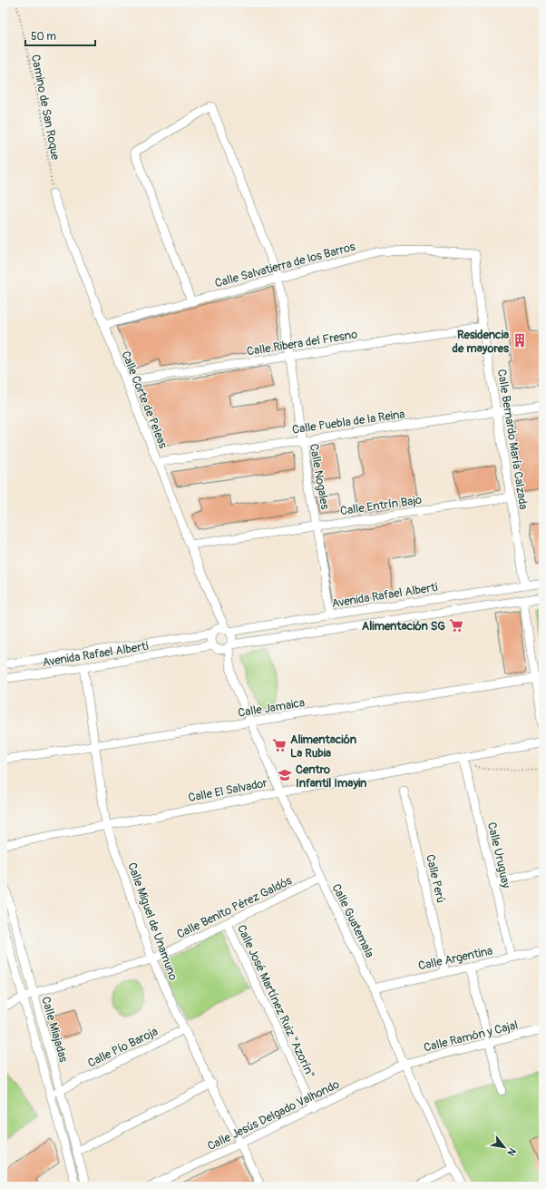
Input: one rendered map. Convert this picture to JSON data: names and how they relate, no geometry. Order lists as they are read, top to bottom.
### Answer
{
  "streets": {
    "street": [
      "Calle Salvatierra de los Barros",
      "Calle Ribera del Fresno",
      "Calle Corte de Peleas",
      "Calle Puebla de la Reina",
      "Calle Bernardo María Calzada",
      "Calle Nogales",
      "Calle Entrín Bajo",
      "Avenida Rafael Alberti",
      "Calle Jamaica",
      "Calle El Salvador",
      "Calle Uruguay",
      "Calle Perú",
      "Calle Benito Pérez Galdós",
      "Calle Guatemala",
      "Calle Miguel de Unamuno",
      "Calle Argentina",
      "Calle José Martínez Ruiz \"Azorín\"",
      "Calle Miajadas",
      "Calle Ramón y Cajal",
      "Calle Pío Baroja",
      "Calle Jesús Delgado Valhondo"
    ],
    "path": ["Camino de San Roque"]
  },
  "crossings": [
    ["Camino de San Roque", "Calle Corte de Peleas"],
    ["Calle Salvatierra de los Barros", "Calle Corte de Peleas"],
    ["Calle Salvatierra de los Barros", "Calle Bernardo María Calzada"],
    ["Calle Salvatierra de los Barros", "Calle Nogales"],
    ["Calle Ribera del Fresno", "Calle Corte de Peleas"],
    ["Calle Ribera del Fresno", "Calle Bernardo María Calzada"],
    ["Calle Ribera del Fresno", "Calle Nogales"],
    ["Calle Corte de Peleas", "Calle Puebla de la Reina"],
    ["Calle Corte de Peleas", "Calle Entrín Bajo"],
    ["Calle Corte de Peleas", "Avenida Rafael Alberti"],
    ["Calle Corte de Peleas", "Calle Guatemala"],
    ["Calle Puebla de la Reina", "Calle Bernardo María Calzada"],
    ["Calle Puebla de la Reina", "Calle Nogales"],
    ["Calle Bernardo María Calzada", "Calle Entrín Bajo"],
    ["Calle Bernardo María Calzada", "Avenida Rafael Alberti"],
    ["Calle Nogales", "Calle Entrín Bajo"],
    ["Calle Nogales", "Avenida Rafael Alberti"],
    ["Avenida Rafael Alberti", "Calle Guatemala"],
    ["Avenida Rafael Alberti", "Calle Miguel de Unamuno"],
    ["Calle Jamaica", "Calle Guatemala"],
    ["Calle Jamaica", "Calle Miguel de Unamuno"],
    ["Calle El Salvador", "Calle Uruguay"],
    ["Calle El Salvador", "Calle Guatemala"],
    ["Calle El Salvador", "Calle Miguel de Unamuno"],
    ["Calle Uruguay", "Calle Argentina"],
    ["Calle Perú", "Calle Argentina"],
    ["Calle Benito Pérez Galdós", "Calle Guatemala"],
    ["Calle Benito Pérez Galdós", "Calle Miguel de Unamuno"],
    ["Calle Benito Pérez Galdós", "Calle José Martínez Ruiz \"Azorín\""],
    ["Calle Benito Pérez Galdós", "Calle Miajadas"],
    ["Calle Guatemala", "Calle Argentina"],
    ["Calle Guatemala", "Calle Ramón y Cajal"],
    ["Calle Guatemala", "Calle Jesús Delgado Valhondo"],
    ["Calle Miguel de Unamuno", "Calle Pío Baroja"],
    ["Calle Miguel de Unamuno", "Calle Jesús Delgado Valhondo"],
    ["Calle José Martínez Ruiz \"Azorín\"", "Calle Jesús Delgado Valhondo"],
    ["Calle Miajadas", "Calle Pío Baroja"],
    ["Calle Ramón y Cajal", "Calle Jesús Delgado Valhondo"]
  ],
  "places": {
    "building": ["Residencia de mayores"],
    "supermarket": ["Alimentación SG", "Alimentación La Rubia"],
    "school or university": ["Centro Infantil Imayin"]
  },
  "scale_bar": "50 m",
  "north": "bottom right"
}
